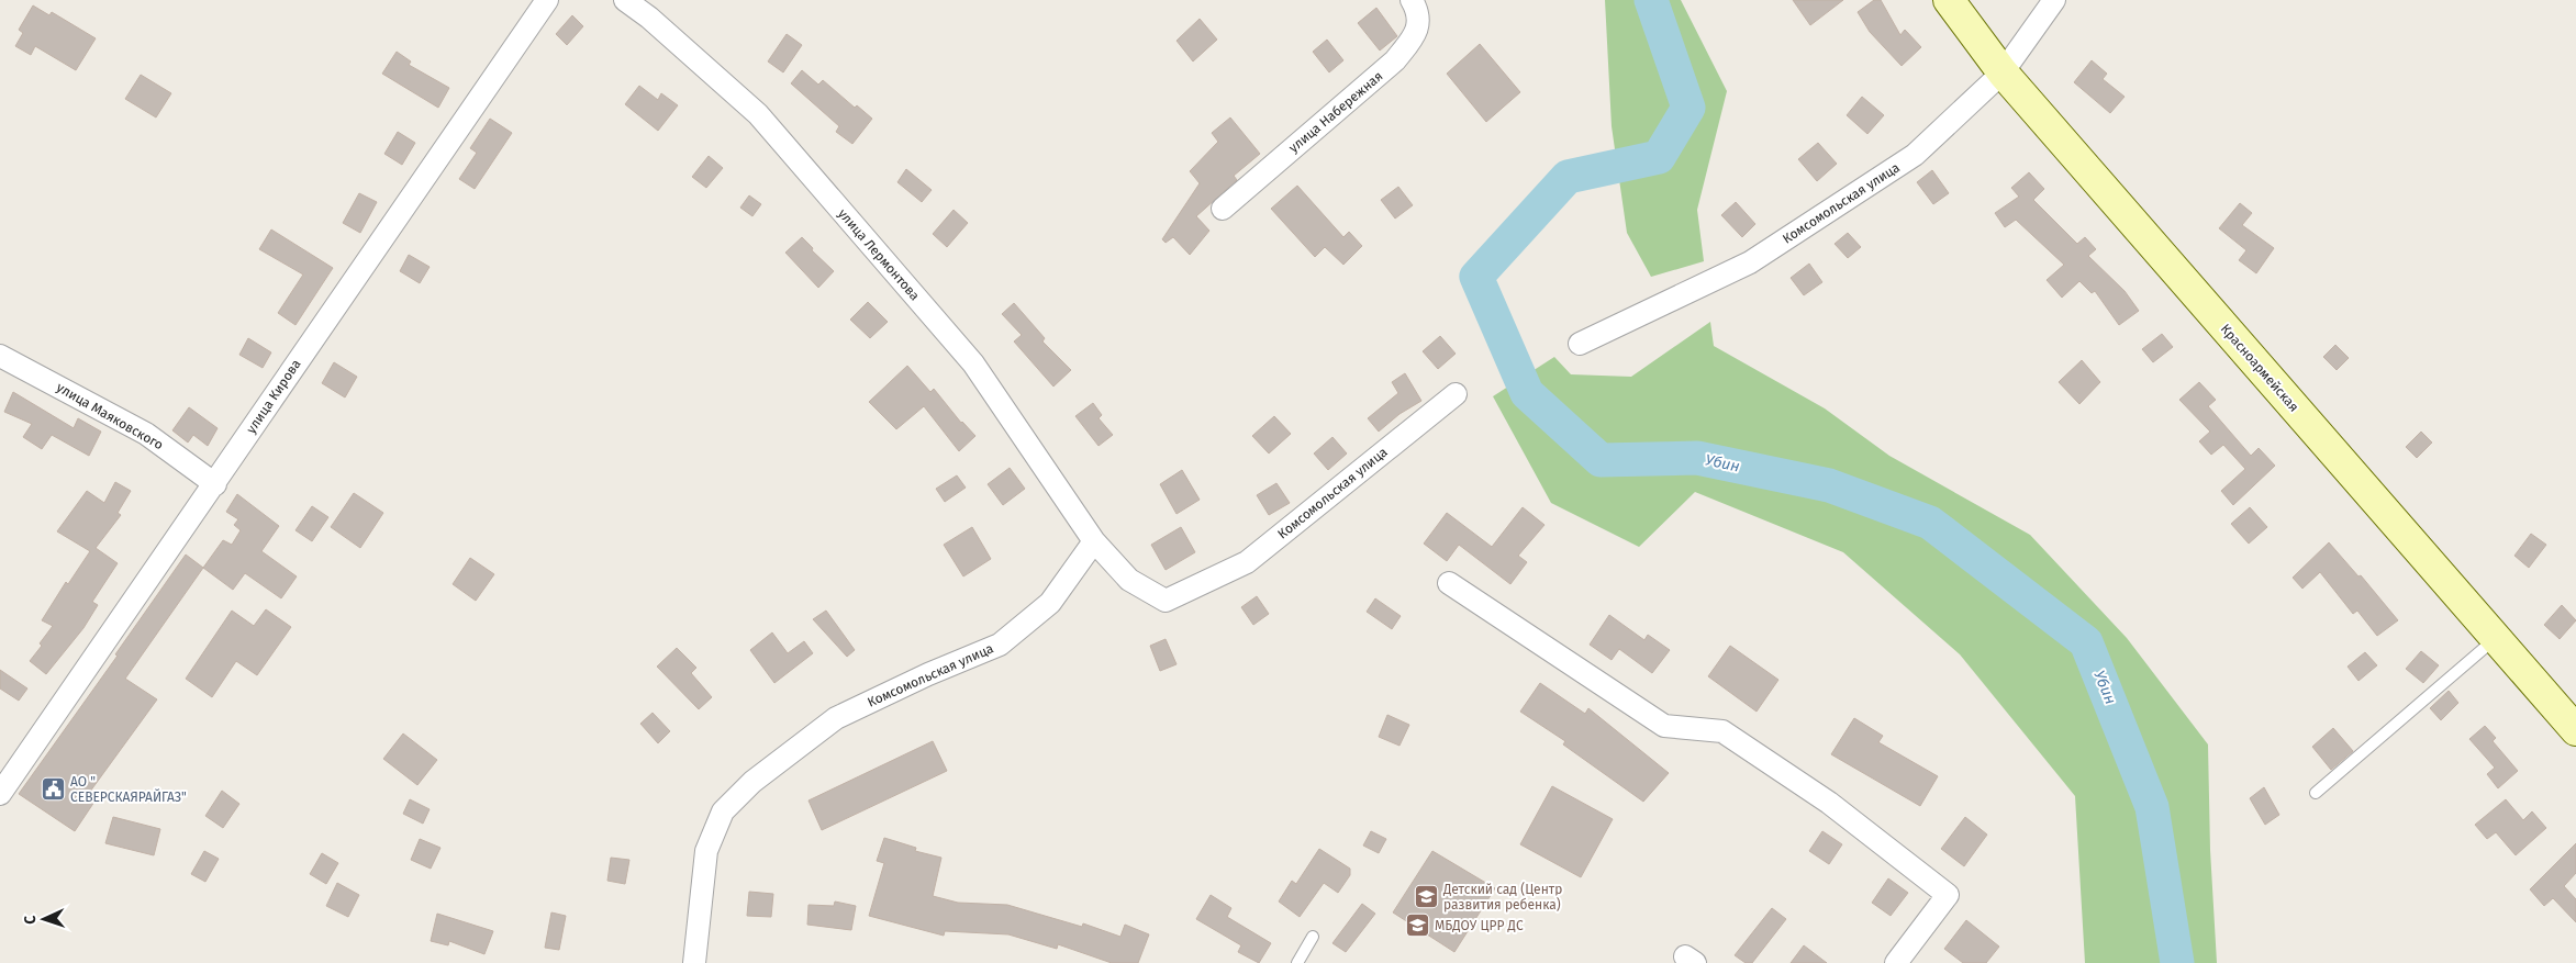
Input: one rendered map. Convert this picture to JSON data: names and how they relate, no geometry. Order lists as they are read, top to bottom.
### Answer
{
  "streets": {
    "street": [
      "улица Набережная",
      "Комсомольская улица",
      "улица Лермонтова",
      "Красноармейская",
      "улица Кирова",
      "улица Маяковского"
    ]
  },
  "crossings": [
    ["Комсомольская улица", "улица Лермонтова"],
    ["Комсомольская улица", "Красноармейская"],
    ["улица Кирова", "улица Маяковского"]
  ],
  "water": ["Убин"],
  "places": {
    "public building": ["АО \" СЕВЕРСКАЯРАЙГАЗ\""],
    "school or university": ["Детский сад (Центр развития ребенка)", "МБДОУ ЦРР ДС"]
  },
  "north": "left"
}
